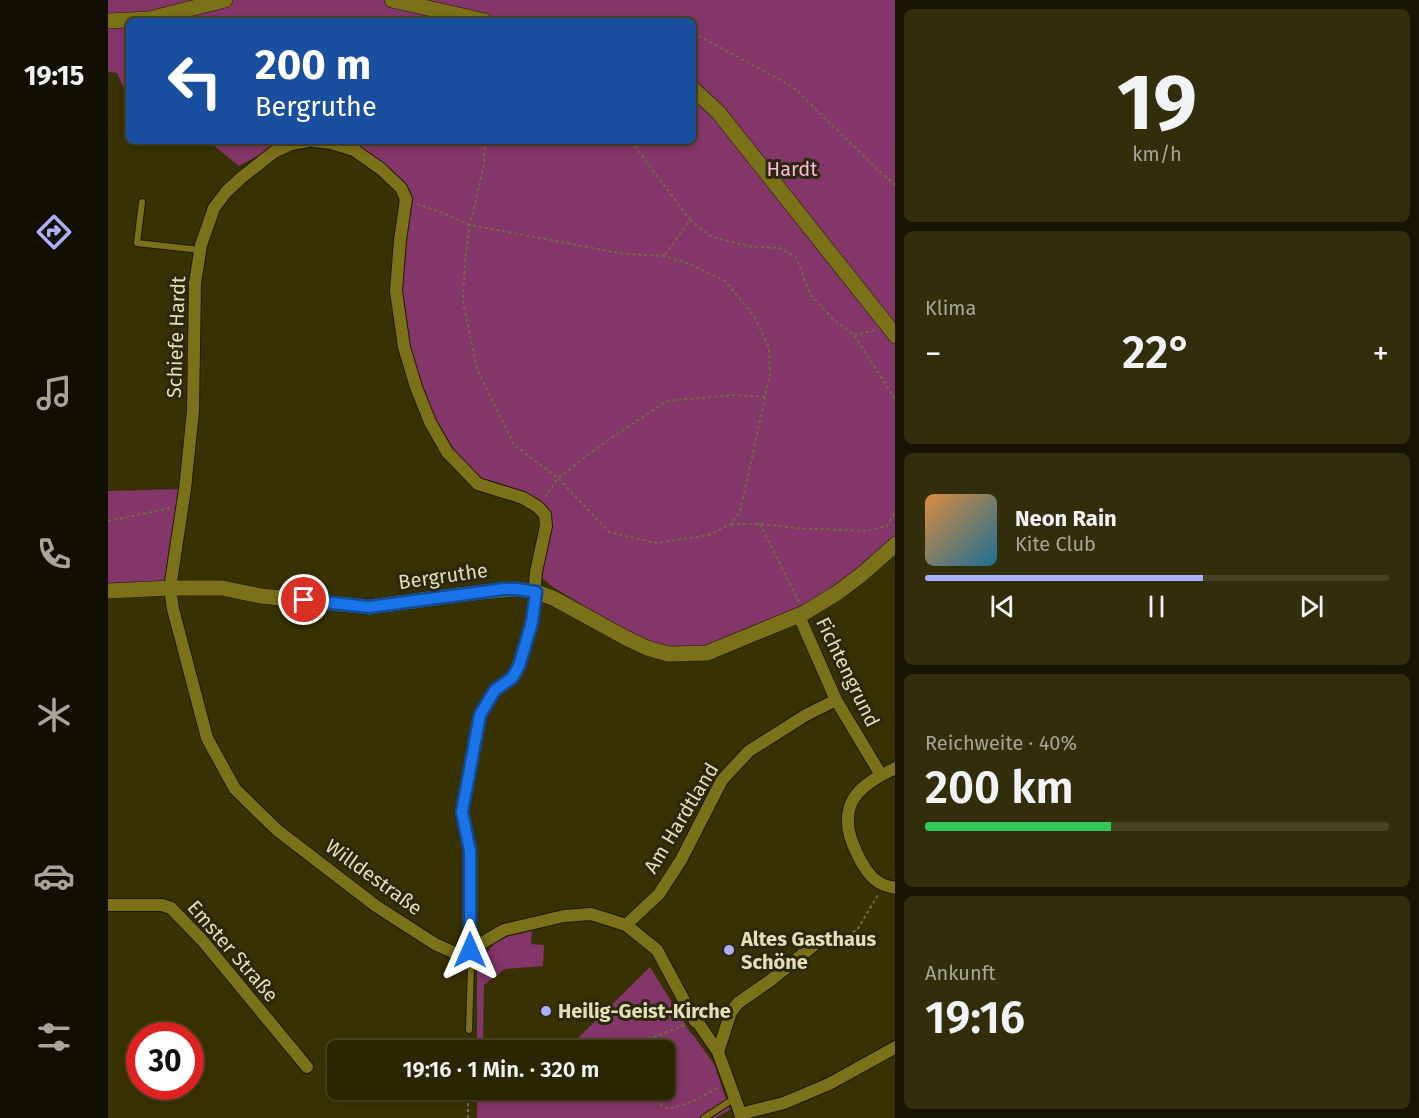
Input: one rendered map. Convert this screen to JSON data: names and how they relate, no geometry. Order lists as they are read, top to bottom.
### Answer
{
  "streets": {
    "street": [
      "Schiefe Hardt",
      "Bergruthe",
      "Fichtengrund",
      "Am Hardtland",
      "Willdestraße",
      "Emster Straße"
    ]
  },
  "crossings": [
    ["Schiefe Hardt", "Bergruthe"],
    ["Schiefe Hardt", "Willdestraße"],
    ["Bergruthe", "Fichtengrund"],
    ["Bergruthe", "Willdestraße"],
    ["Fichtengrund", "Am Hardtland"]
  ],
  "parks": ["Hardt"],
  "places": ["Altes Gasthaus Schöne", "Heilig-Geist-Kirche"],
  "page": {
    "tabs": "19:15",
    "tile": [
      ["19", "km/h"],
      "Klima",
      ["Reichweite · 40%", "200 km"],
      ["Ankunft", "19:16"]
    ],
    "turn": ["200 m", "Bergruthe"],
    "heat": ["−", "22°", "+"],
    "song": ["Neon Rain", "Kite Club"],
    "limit": "30",
    "trip": "19:16 · 1 Min. · 320 m"
  }
}
